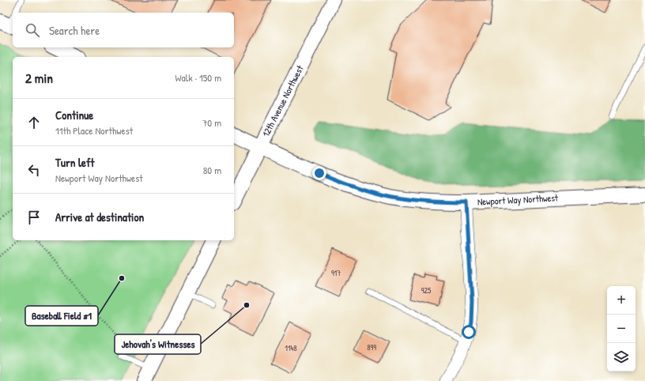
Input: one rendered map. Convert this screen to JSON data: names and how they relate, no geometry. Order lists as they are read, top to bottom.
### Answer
{
  "streets": {
    "street": ["12th Avenue Northwest", "Newport Way Northwest"]
  },
  "crossings": [
    ["12th Avenue Northwest", "Newport Way Northwest"]
  ],
  "places": ["Baseball Field #1", "Jehovah's Witnesses"],
  "house_numbers": [
    "917",
    "925",
    "899",
    "1148"
  ],
  "page": {
    "search": "Search here",
    "heading": ["2 min", "Walk · 150 m"],
    "list": [
      ["Continue", "11th Place Northwest", "70 m"],
      ["Turn left", "Newport Way Northwest", "80 m"],
      "Arrive at destination"
    ],
    "map_buttons": ["+", "−"]
  }
}
